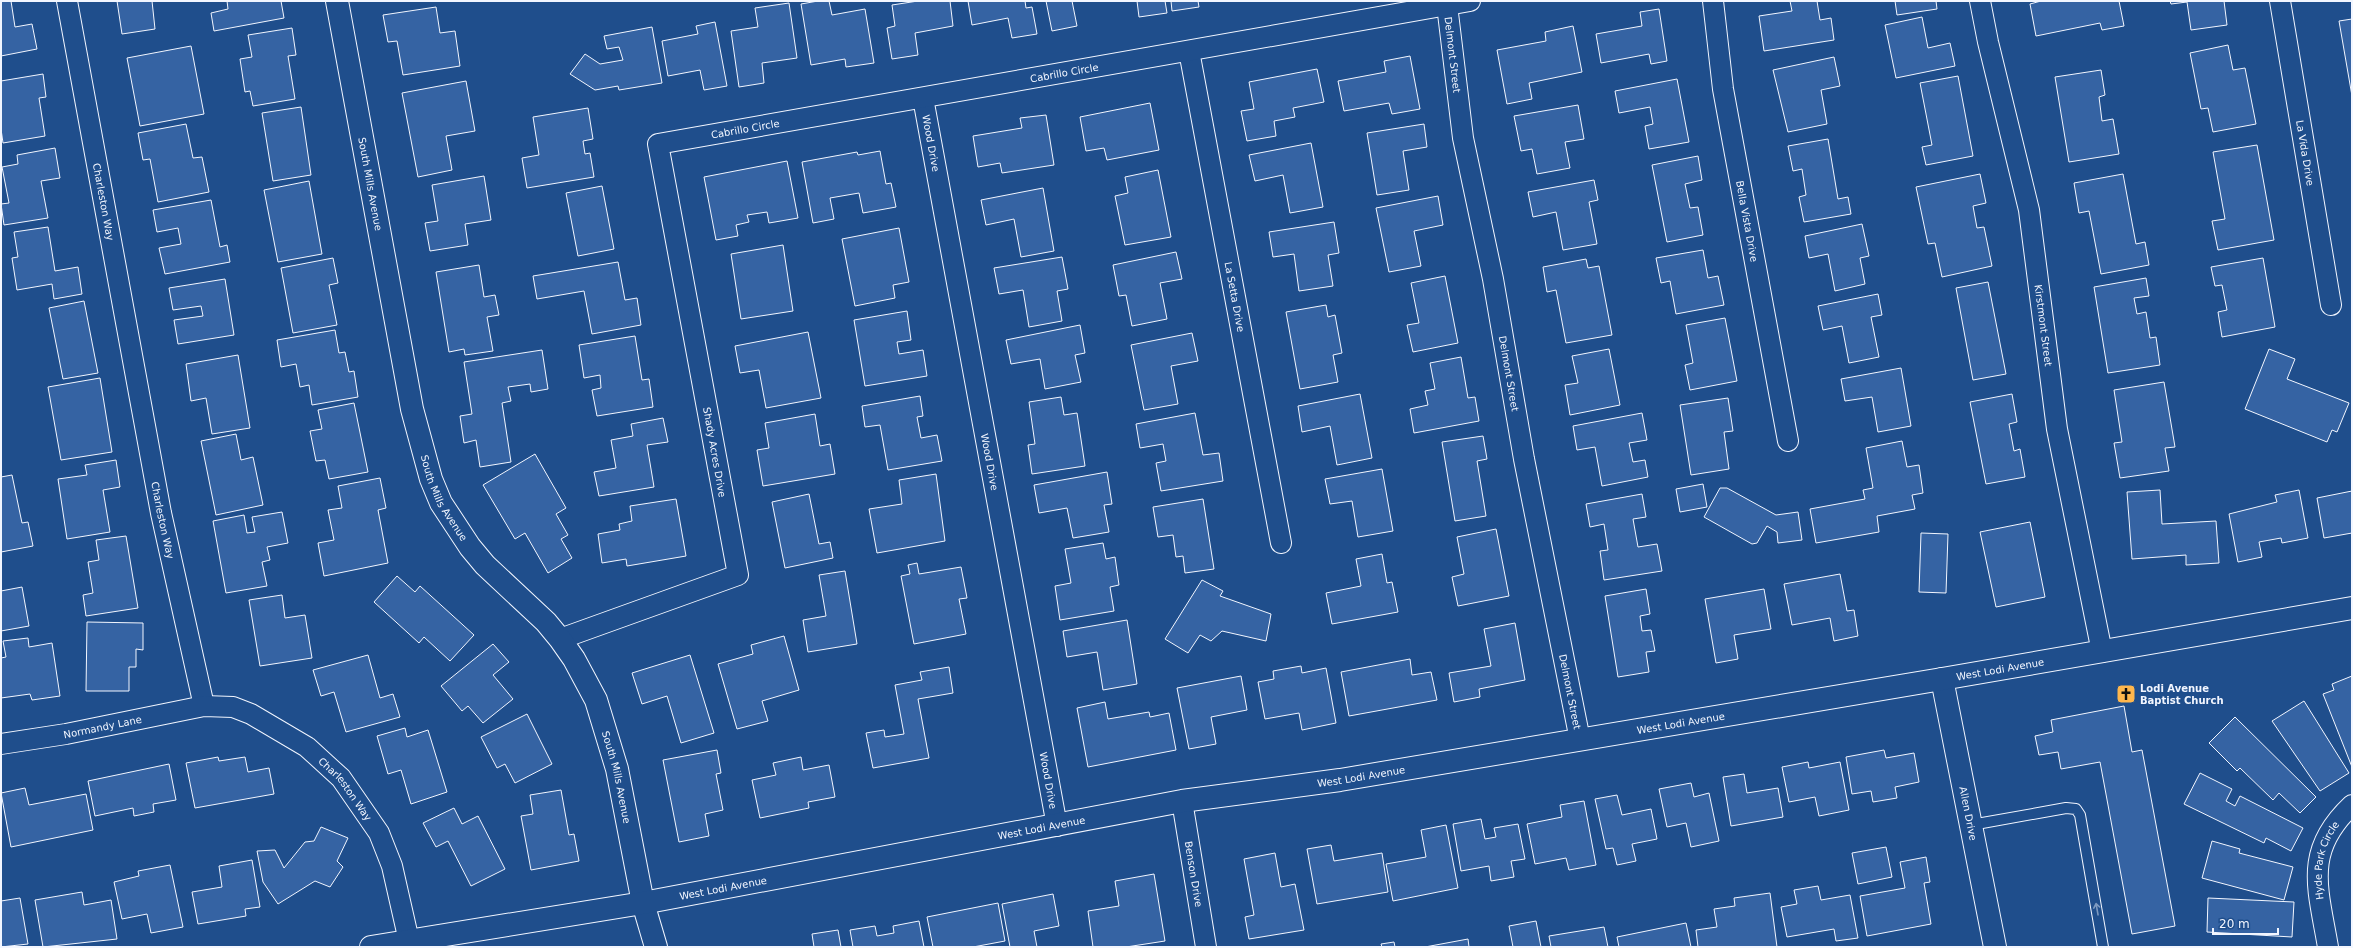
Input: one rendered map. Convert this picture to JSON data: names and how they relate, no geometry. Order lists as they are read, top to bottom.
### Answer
{
  "streets": {
    "main road": ["South Mills Avenue", "West Lodi Avenue", "Allen Drive"],
    "street": [
      "Delmont Street",
      "Cabrillo Circle",
      "Wood Drive",
      "La Vida Drive",
      "Charleston Way",
      "Bella Vista Drive",
      "La Setta Drive",
      "Kirstmont Street",
      "Shady Acres Drive",
      "Normandy Lane",
      "Hyde Park Circle",
      "Benson Drive"
    ]
  },
  "crossings": [
    ["Delmont Street", "Cabrillo Circle"],
    ["Delmont Street", "West Lodi Avenue"],
    ["Cabrillo Circle", "Wood Drive"],
    ["Cabrillo Circle", "La Setta Drive"],
    ["Cabrillo Circle", "Shady Acres Drive"],
    ["Wood Drive", "West Lodi Avenue"],
    ["South Mills Avenue", "Shady Acres Drive"],
    ["South Mills Avenue", "West Lodi Avenue"],
    ["Charleston Way", "West Lodi Avenue"],
    ["Charleston Way", "Normandy Lane"],
    ["Kirstmont Street", "West Lodi Avenue"],
    ["West Lodi Avenue", "Allen Drive"],
    ["West Lodi Avenue", "Benson Drive"]
  ],
  "places": {
    "church": ["Lodi Avenue Baptist Church"]
  },
  "scale_bar": "20 m"
}
